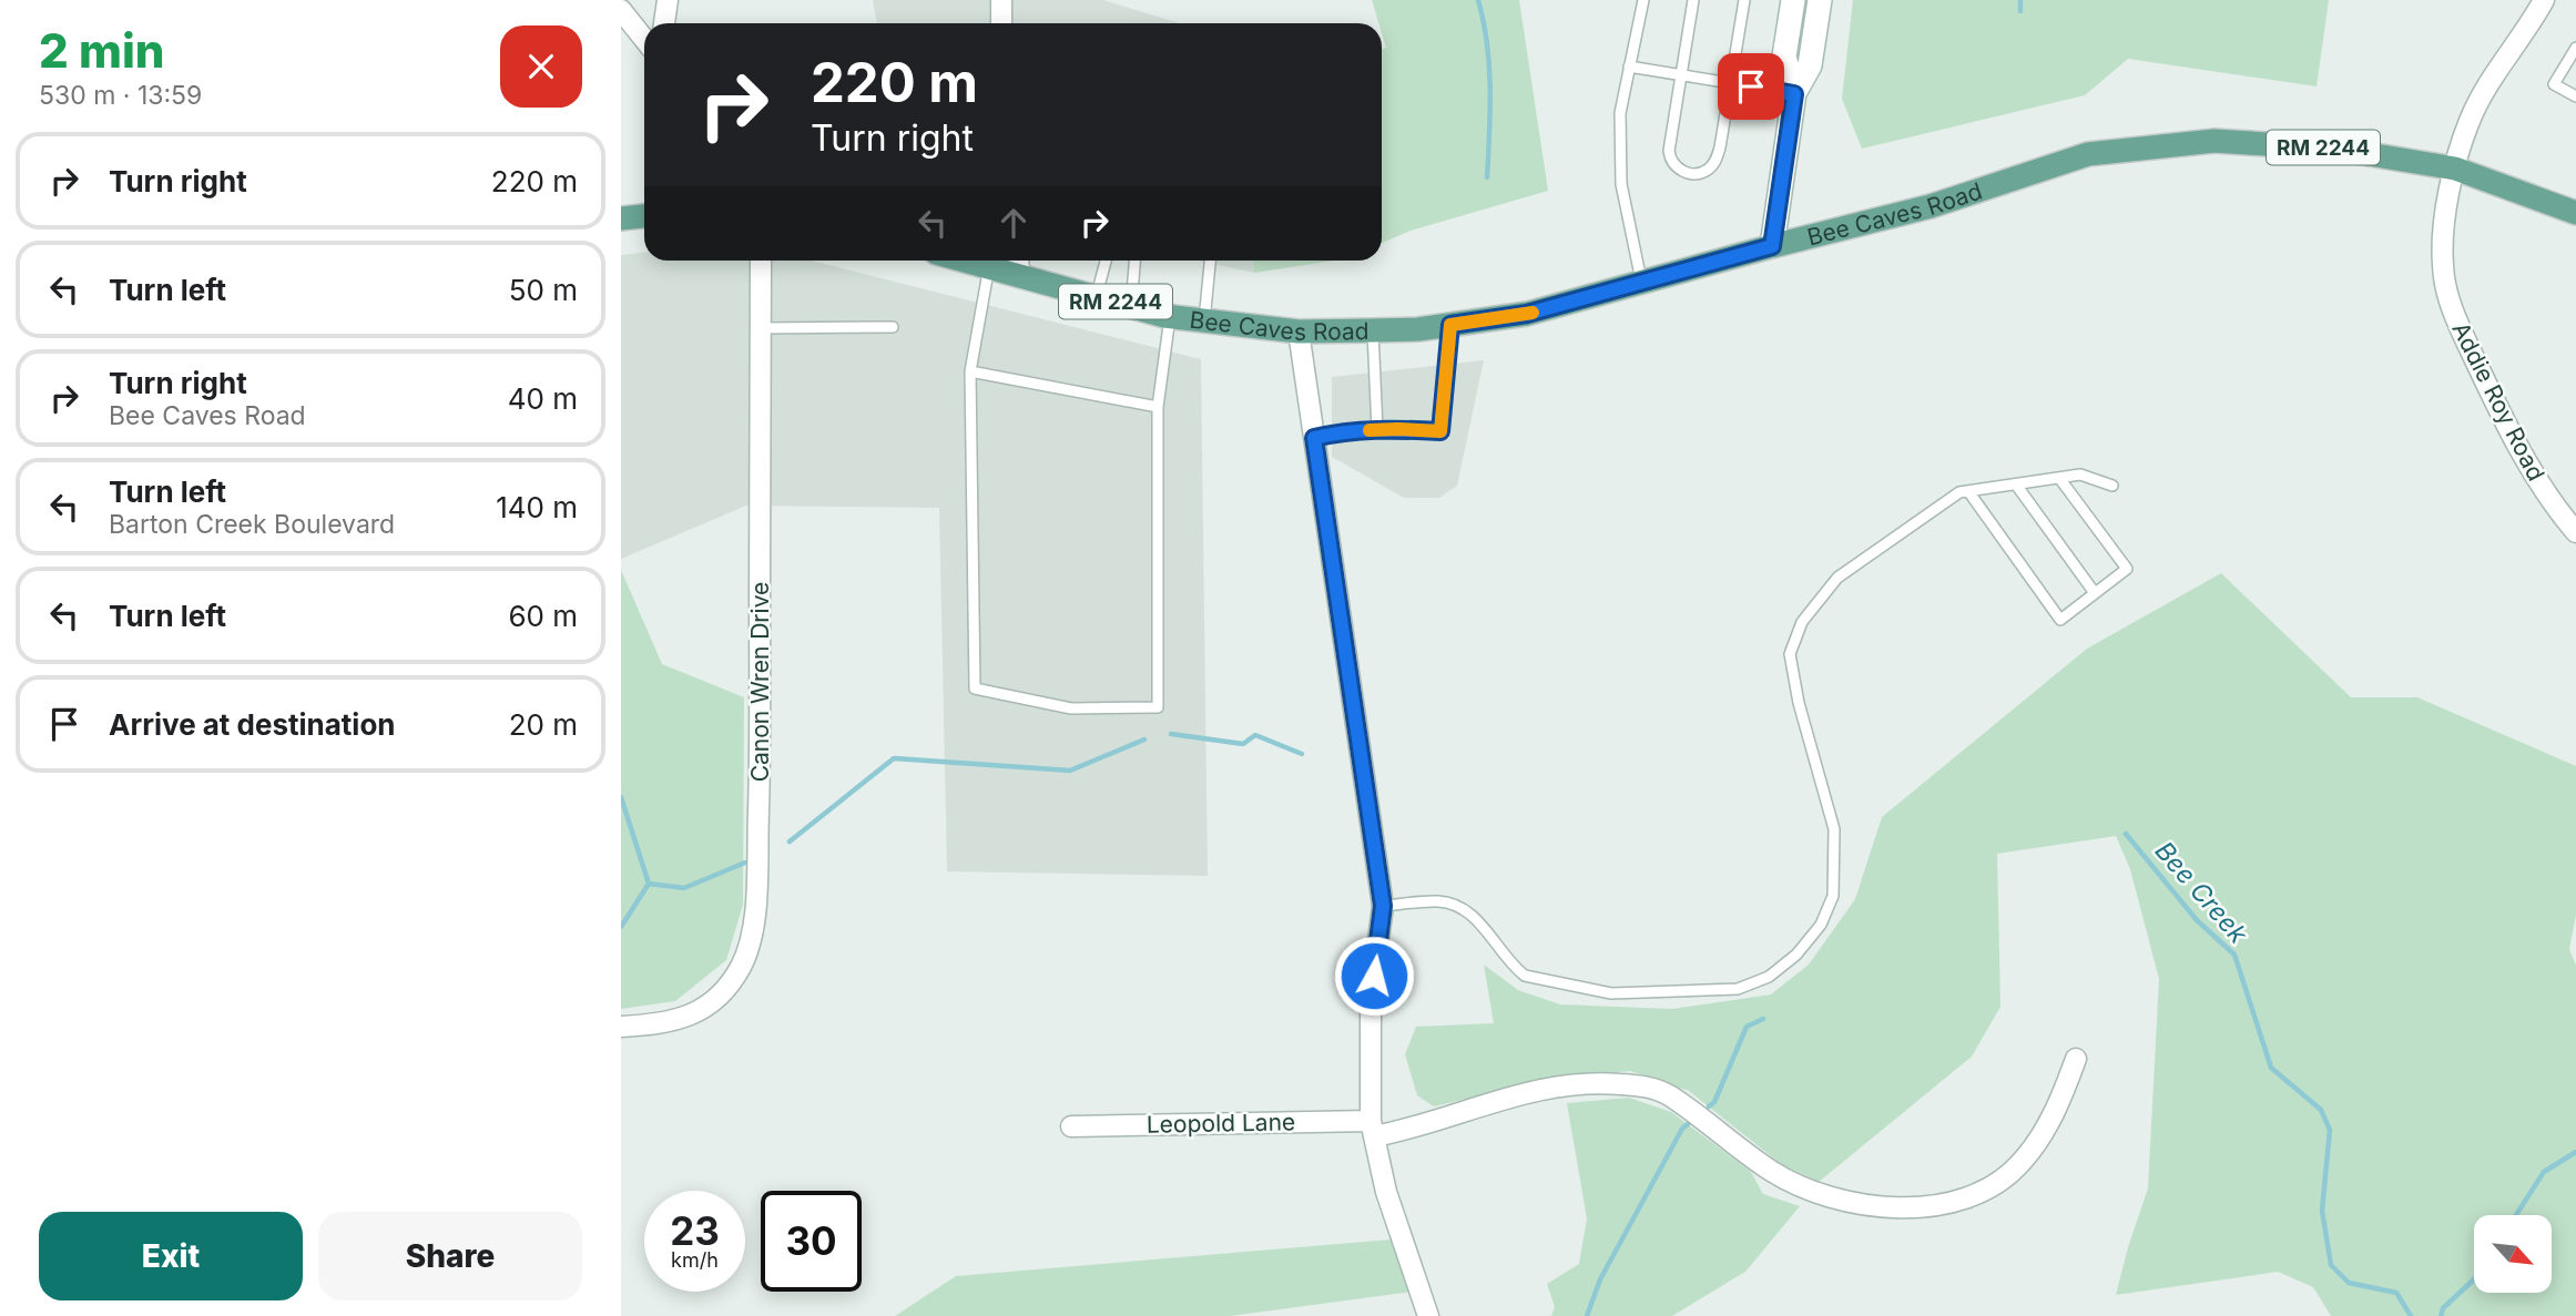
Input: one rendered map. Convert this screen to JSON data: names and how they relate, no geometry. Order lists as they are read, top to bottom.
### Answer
{
  "streets": {
    "main road": ["RM 2244", "Bee Caves Road"],
    "street": ["Addie Roy Road", "Canon Wren Drive", "Leopold Lane"]
  },
  "crossings": [
    ["Bee Caves Road", "Addie Roy Road"]
  ],
  "water": ["Bee Creek"],
  "north": "bottom right",
  "page": {
    "heading": ["2 min", "530 m · 13:59"],
    "turn": ["220 m", "Turn right"],
    "list": [
      {
        "name": "Turn right",
        "value": "220 m"
      },
      {
        "name": "Turn left",
        "value": "50 m"
      },
      {
        "name": "Turn right",
        "note": "Bee Caves Road",
        "value": "40 m"
      },
      {
        "name": "Turn left",
        "note": "Barton Creek Boulevard",
        "value": "140 m"
      },
      {
        "name": "Turn left",
        "value": "60 m"
      },
      {
        "name": "Arrive at destination",
        "value": "20 m"
      }
    ],
    "speed": "23 km/h",
    "limit": "30",
    "buttons": ["Exit", "Share"]
  }
}
